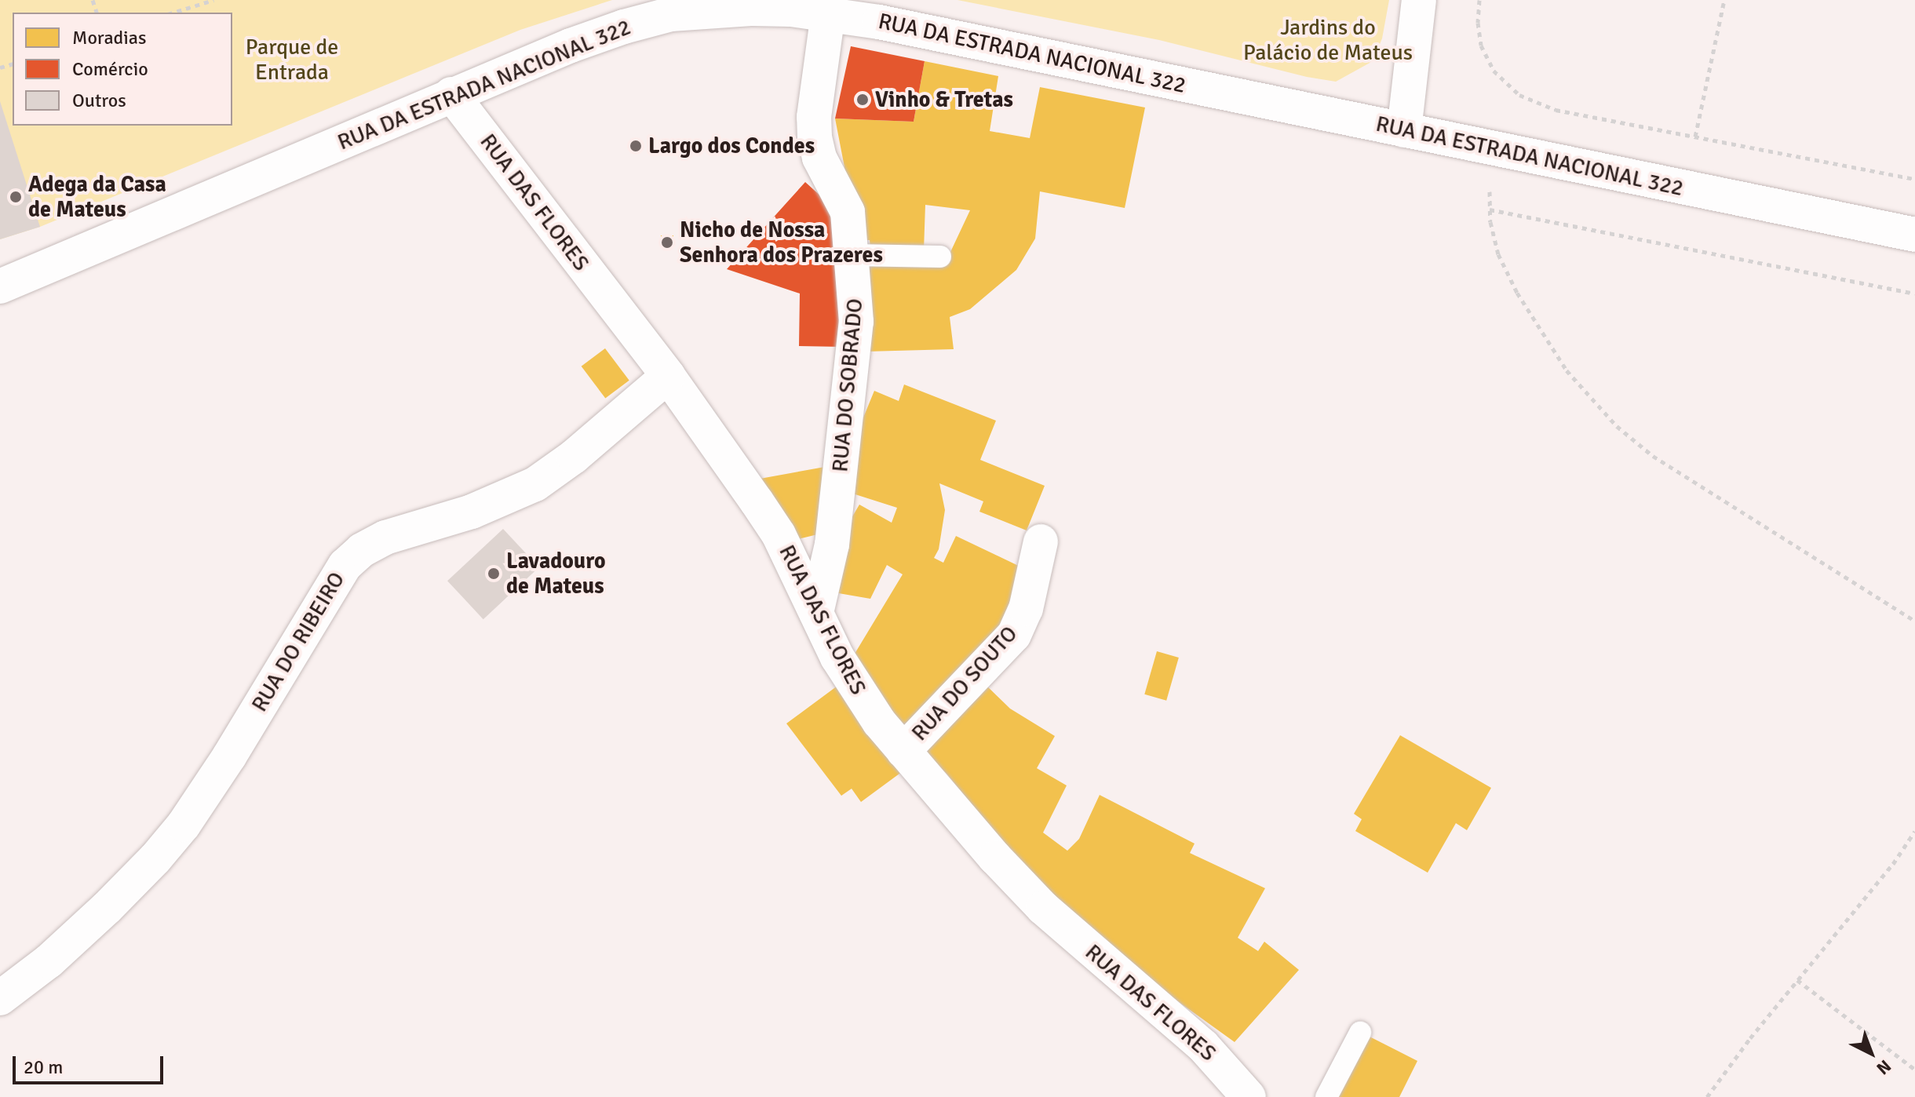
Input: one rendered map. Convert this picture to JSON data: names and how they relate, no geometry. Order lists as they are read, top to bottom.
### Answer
{
  "streets": {
    "street": [
      "RUA DA ESTRADA NACIONAL 322",
      "RUA DAS FLORES",
      "RUA DO SOBRADO",
      "RUA DO RIBEIRO",
      "RUA DO SOUTO"
    ]
  },
  "crossings": [
    ["RUA DA ESTRADA NACIONAL 322", "RUA DAS FLORES"],
    ["RUA DA ESTRADA NACIONAL 322", "RUA DO SOBRADO"],
    ["RUA DAS FLORES", "RUA DO SOBRADO"],
    ["RUA DAS FLORES", "RUA DO RIBEIRO"],
    ["RUA DAS FLORES", "RUA DO SOUTO"]
  ],
  "parks": ["Jardins do Palácio de Mateus", "Parque de Entrada"],
  "places": [
    "Vinho & Tretas",
    "Largo dos Condes",
    "Adega da Casa de Mateus",
    "Nicho de Nossa Senhora dos Prazeres",
    "Lavadouro de Mateus"
  ],
  "legend": ["Moradias", "Comércio", "Outros"],
  "scale_bar": "20 m",
  "north": "bottom right"
}
